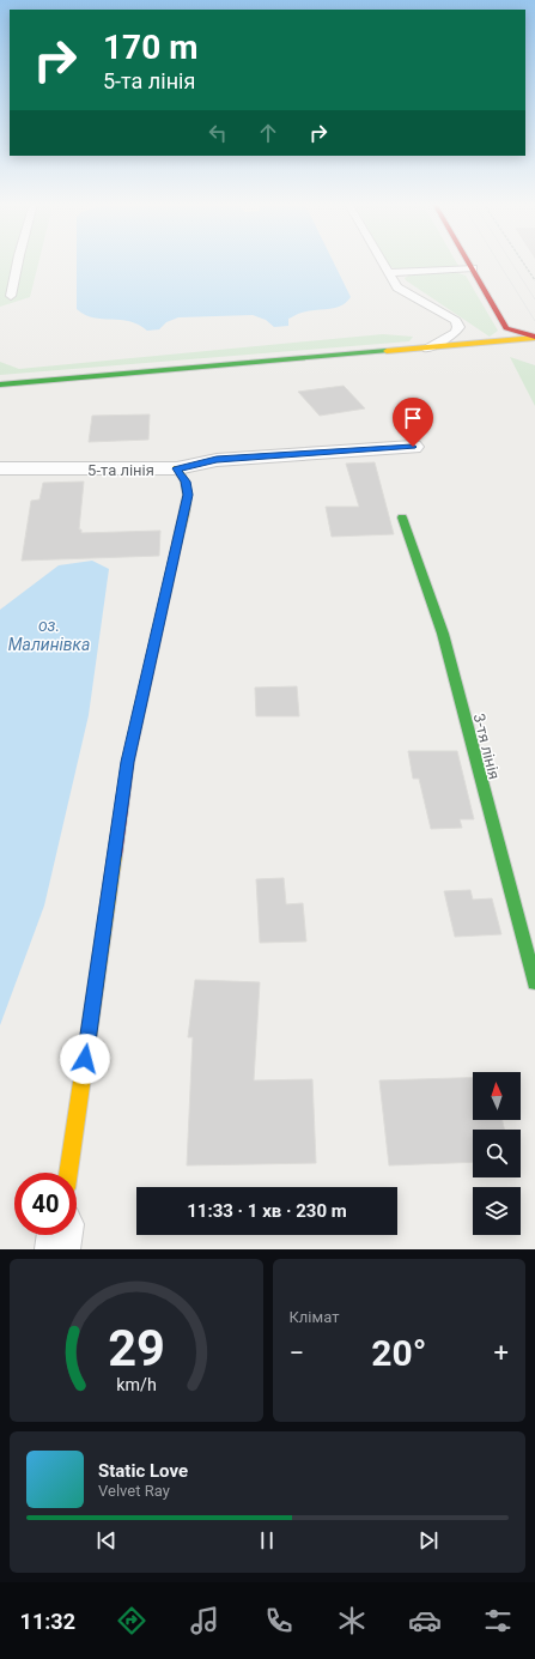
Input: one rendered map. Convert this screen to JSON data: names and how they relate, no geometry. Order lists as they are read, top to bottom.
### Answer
{
  "streets": {
    "street": ["5-та лінія", "3-тя лінія"]
  },
  "water": ["оз. Малинівка"],
  "north": "top",
  "page": {
    "turn": ["170 m", "5-та лінія"],
    "limit": "40",
    "trip": "11:33 · 1 хв · 230 m",
    "tile": "Клімат",
    "heat": ["−", "20°", "+"],
    "song": ["Static Love", "Velvet Ray"],
    "tabs": "11:32",
    "gauge": ["29", "km/h"]
  }
}
